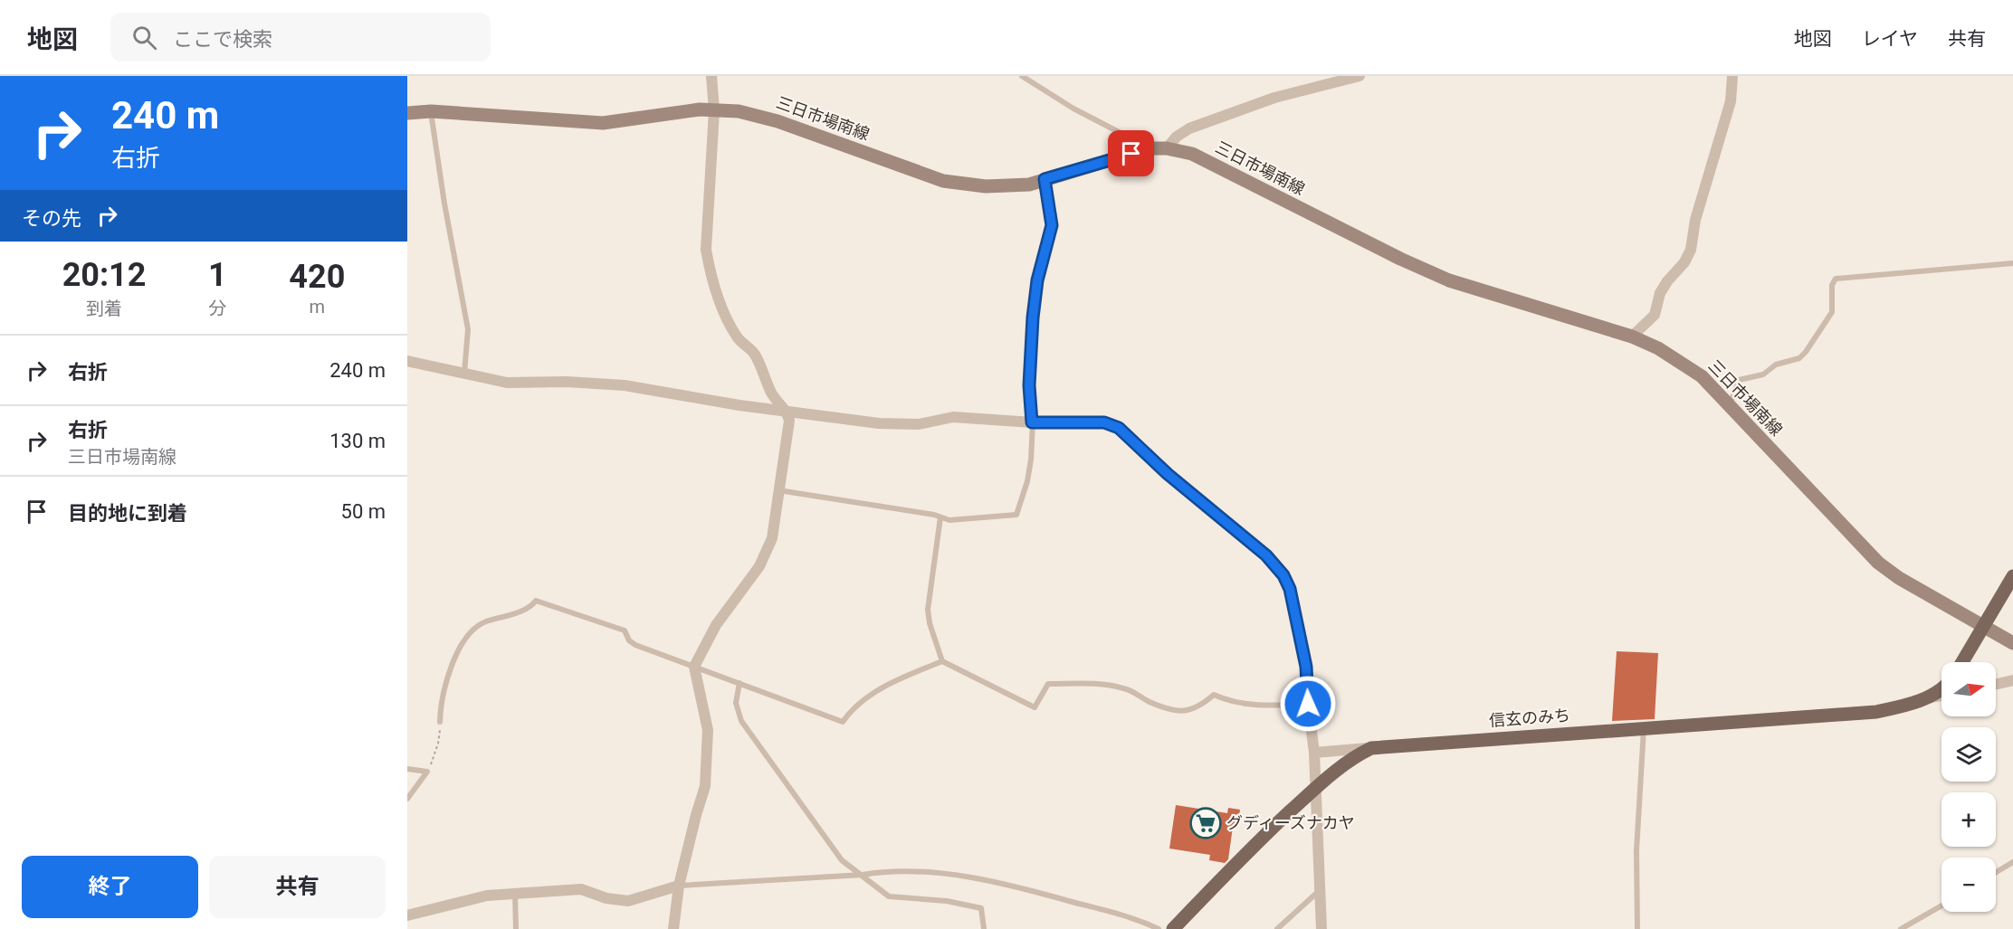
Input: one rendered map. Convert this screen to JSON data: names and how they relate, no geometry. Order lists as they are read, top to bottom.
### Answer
{
  "streets": {
    "main road": ["三日市場南線", "信玄のみち"]
  },
  "places": {
    "supermarket": ["グディーズナカヤ"]
  },
  "north": "right",
  "page": {
    "header": "地図",
    "search": "ここで検索",
    "nav": ["地図", "レイヤ", "共有"],
    "turn": ["240 m", "右折"],
    "then": "その先",
    "eta": [
      "20:12",
      "到着",
      "1",
      "分",
      "420",
      "m"
    ],
    "list": [
      {
        "name": "右折",
        "value": "240 m"
      },
      {
        "name": "右折",
        "note": "三日市場南線",
        "value": "130 m"
      },
      {
        "name": "目的地に到着",
        "value": "50 m"
      }
    ],
    "map_buttons": ["+", "−"],
    "buttons": ["終了", "共有"]
  }
}
